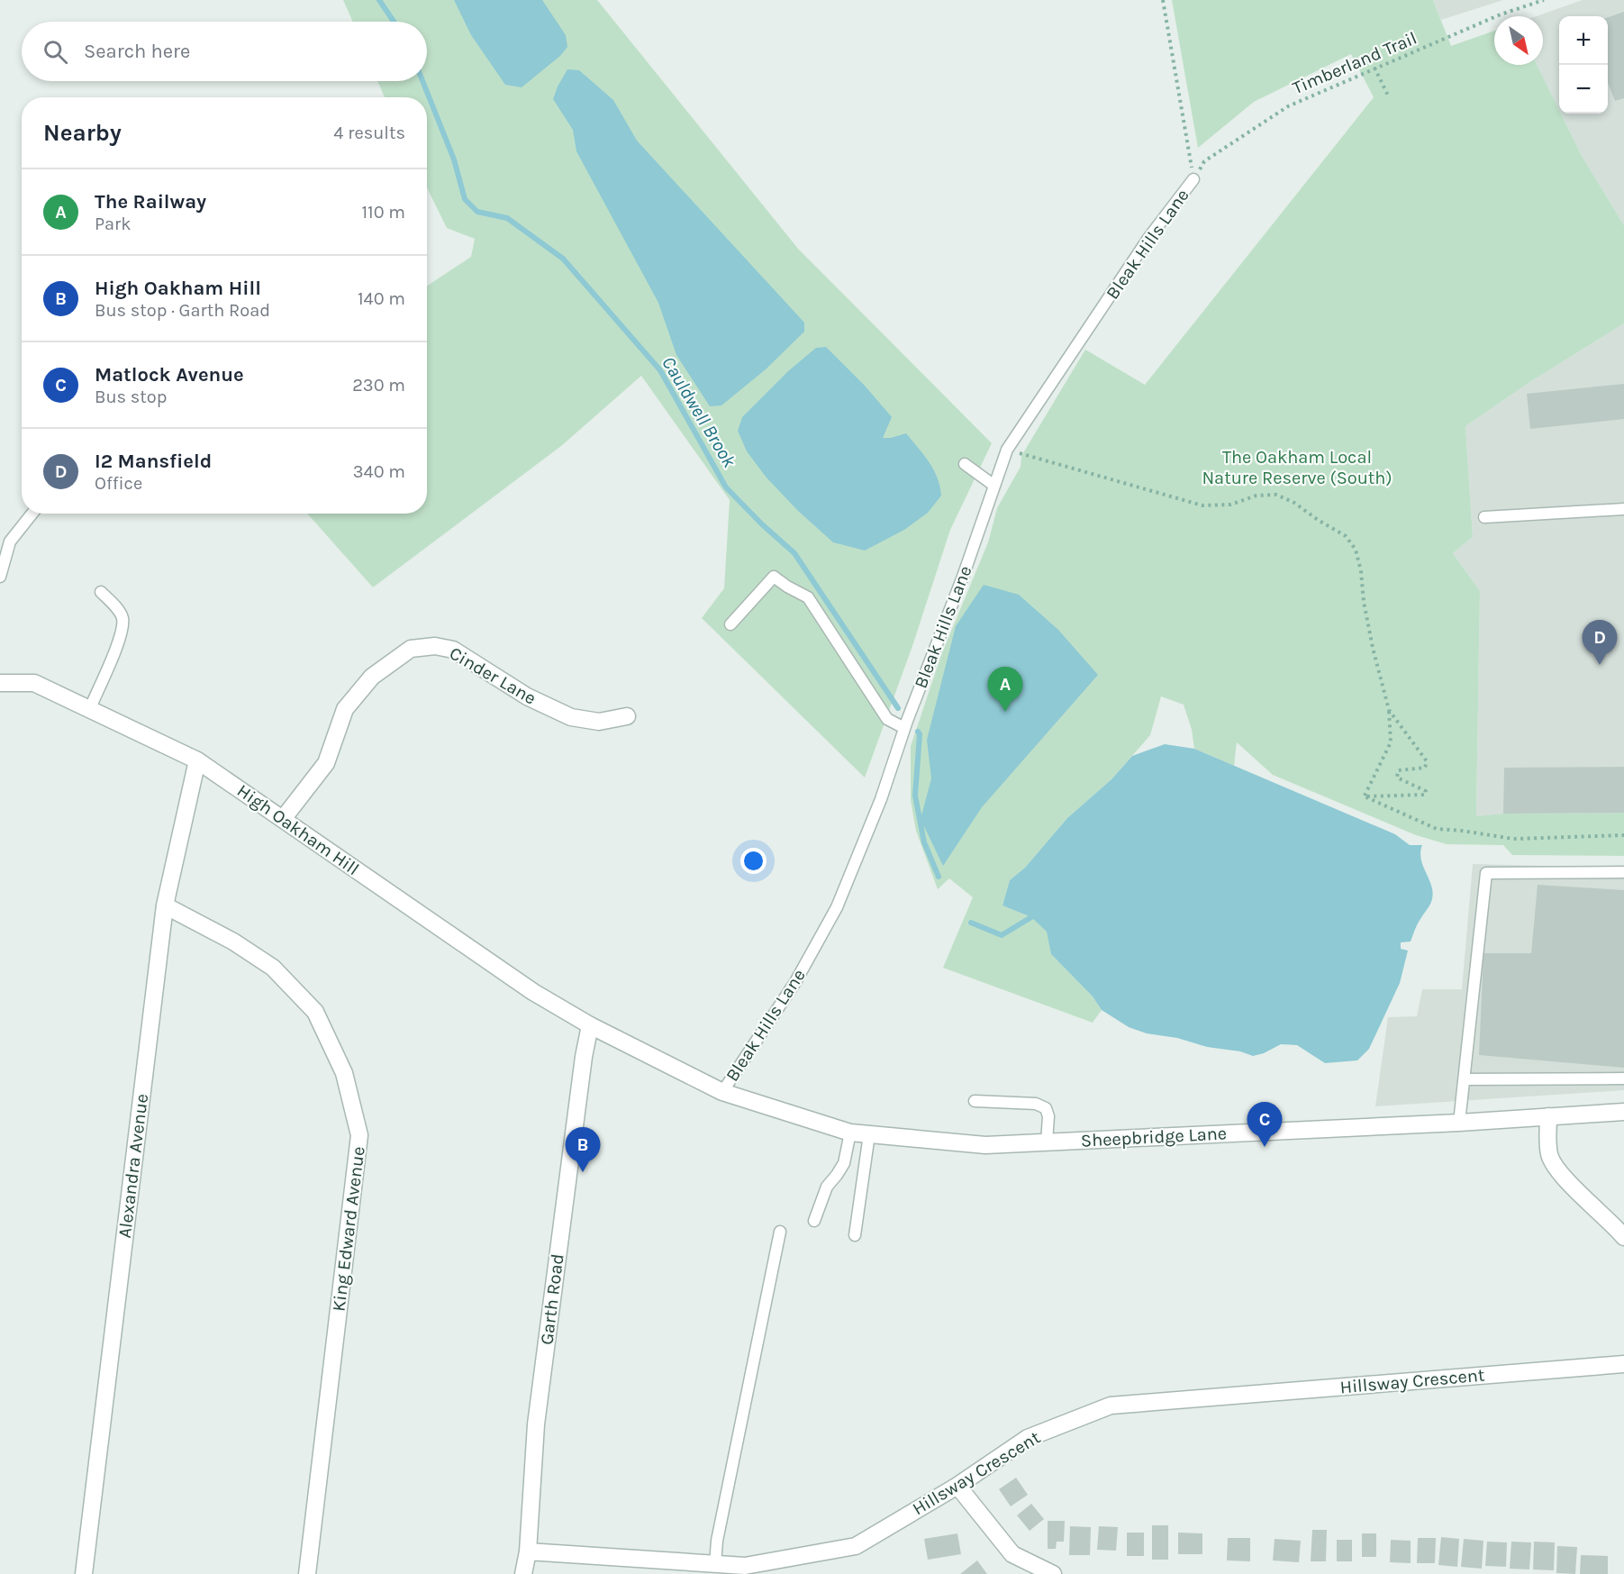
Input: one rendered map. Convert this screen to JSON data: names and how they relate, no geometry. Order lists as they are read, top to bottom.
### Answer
{
  "streets": {
    "street": [
      "Cinder Lane",
      "High Oakham Hill",
      "Sheepbridge Lane",
      "Alexandra Avenue",
      "King Edward Avenue",
      "Garth Road",
      "Hillsway Crescent"
    ],
    "lane": ["Bleak Hills Lane"],
    "path": ["Timberland Trail"]
  },
  "crossings": [
    ["Timberland Trail", "Bleak Hills Lane"],
    ["Bleak Hills Lane", "High Oakham Hill"],
    ["Bleak Hills Lane", "Sheepbridge Lane"],
    ["Cinder Lane", "High Oakham Hill"],
    ["High Oakham Hill", "Sheepbridge Lane"],
    ["High Oakham Hill", "Alexandra Avenue"],
    ["High Oakham Hill", "Garth Road"],
    ["Alexandra Avenue", "King Edward Avenue"],
    ["Garth Road", "Hillsway Crescent"]
  ],
  "water": ["Cauldwell Brook"],
  "parks": ["The Oakham Local Nature Reserve (South)"],
  "north": "bottom right",
  "page": {
    "map_buttons": ["+", "−"],
    "search": "Search here",
    "heading": ["Nearby", "4 results"],
    "list": [
      {
        "mark": "A",
        "name": "The Railway",
        "note": "Park",
        "value": "110 m"
      },
      {
        "mark": "B",
        "name": "High Oakham Hill",
        "note": "Bus stop · Garth Road",
        "value": "140 m"
      },
      {
        "mark": "C",
        "name": "Matlock Avenue",
        "note": "Bus stop",
        "value": "230 m"
      },
      {
        "mark": "D",
        "name": "I2 Mansfield",
        "note": "Office",
        "value": "340 m"
      }
    ],
    "pins": [
      "D",
      "A",
      "C",
      "B"
    ]
  }
}
